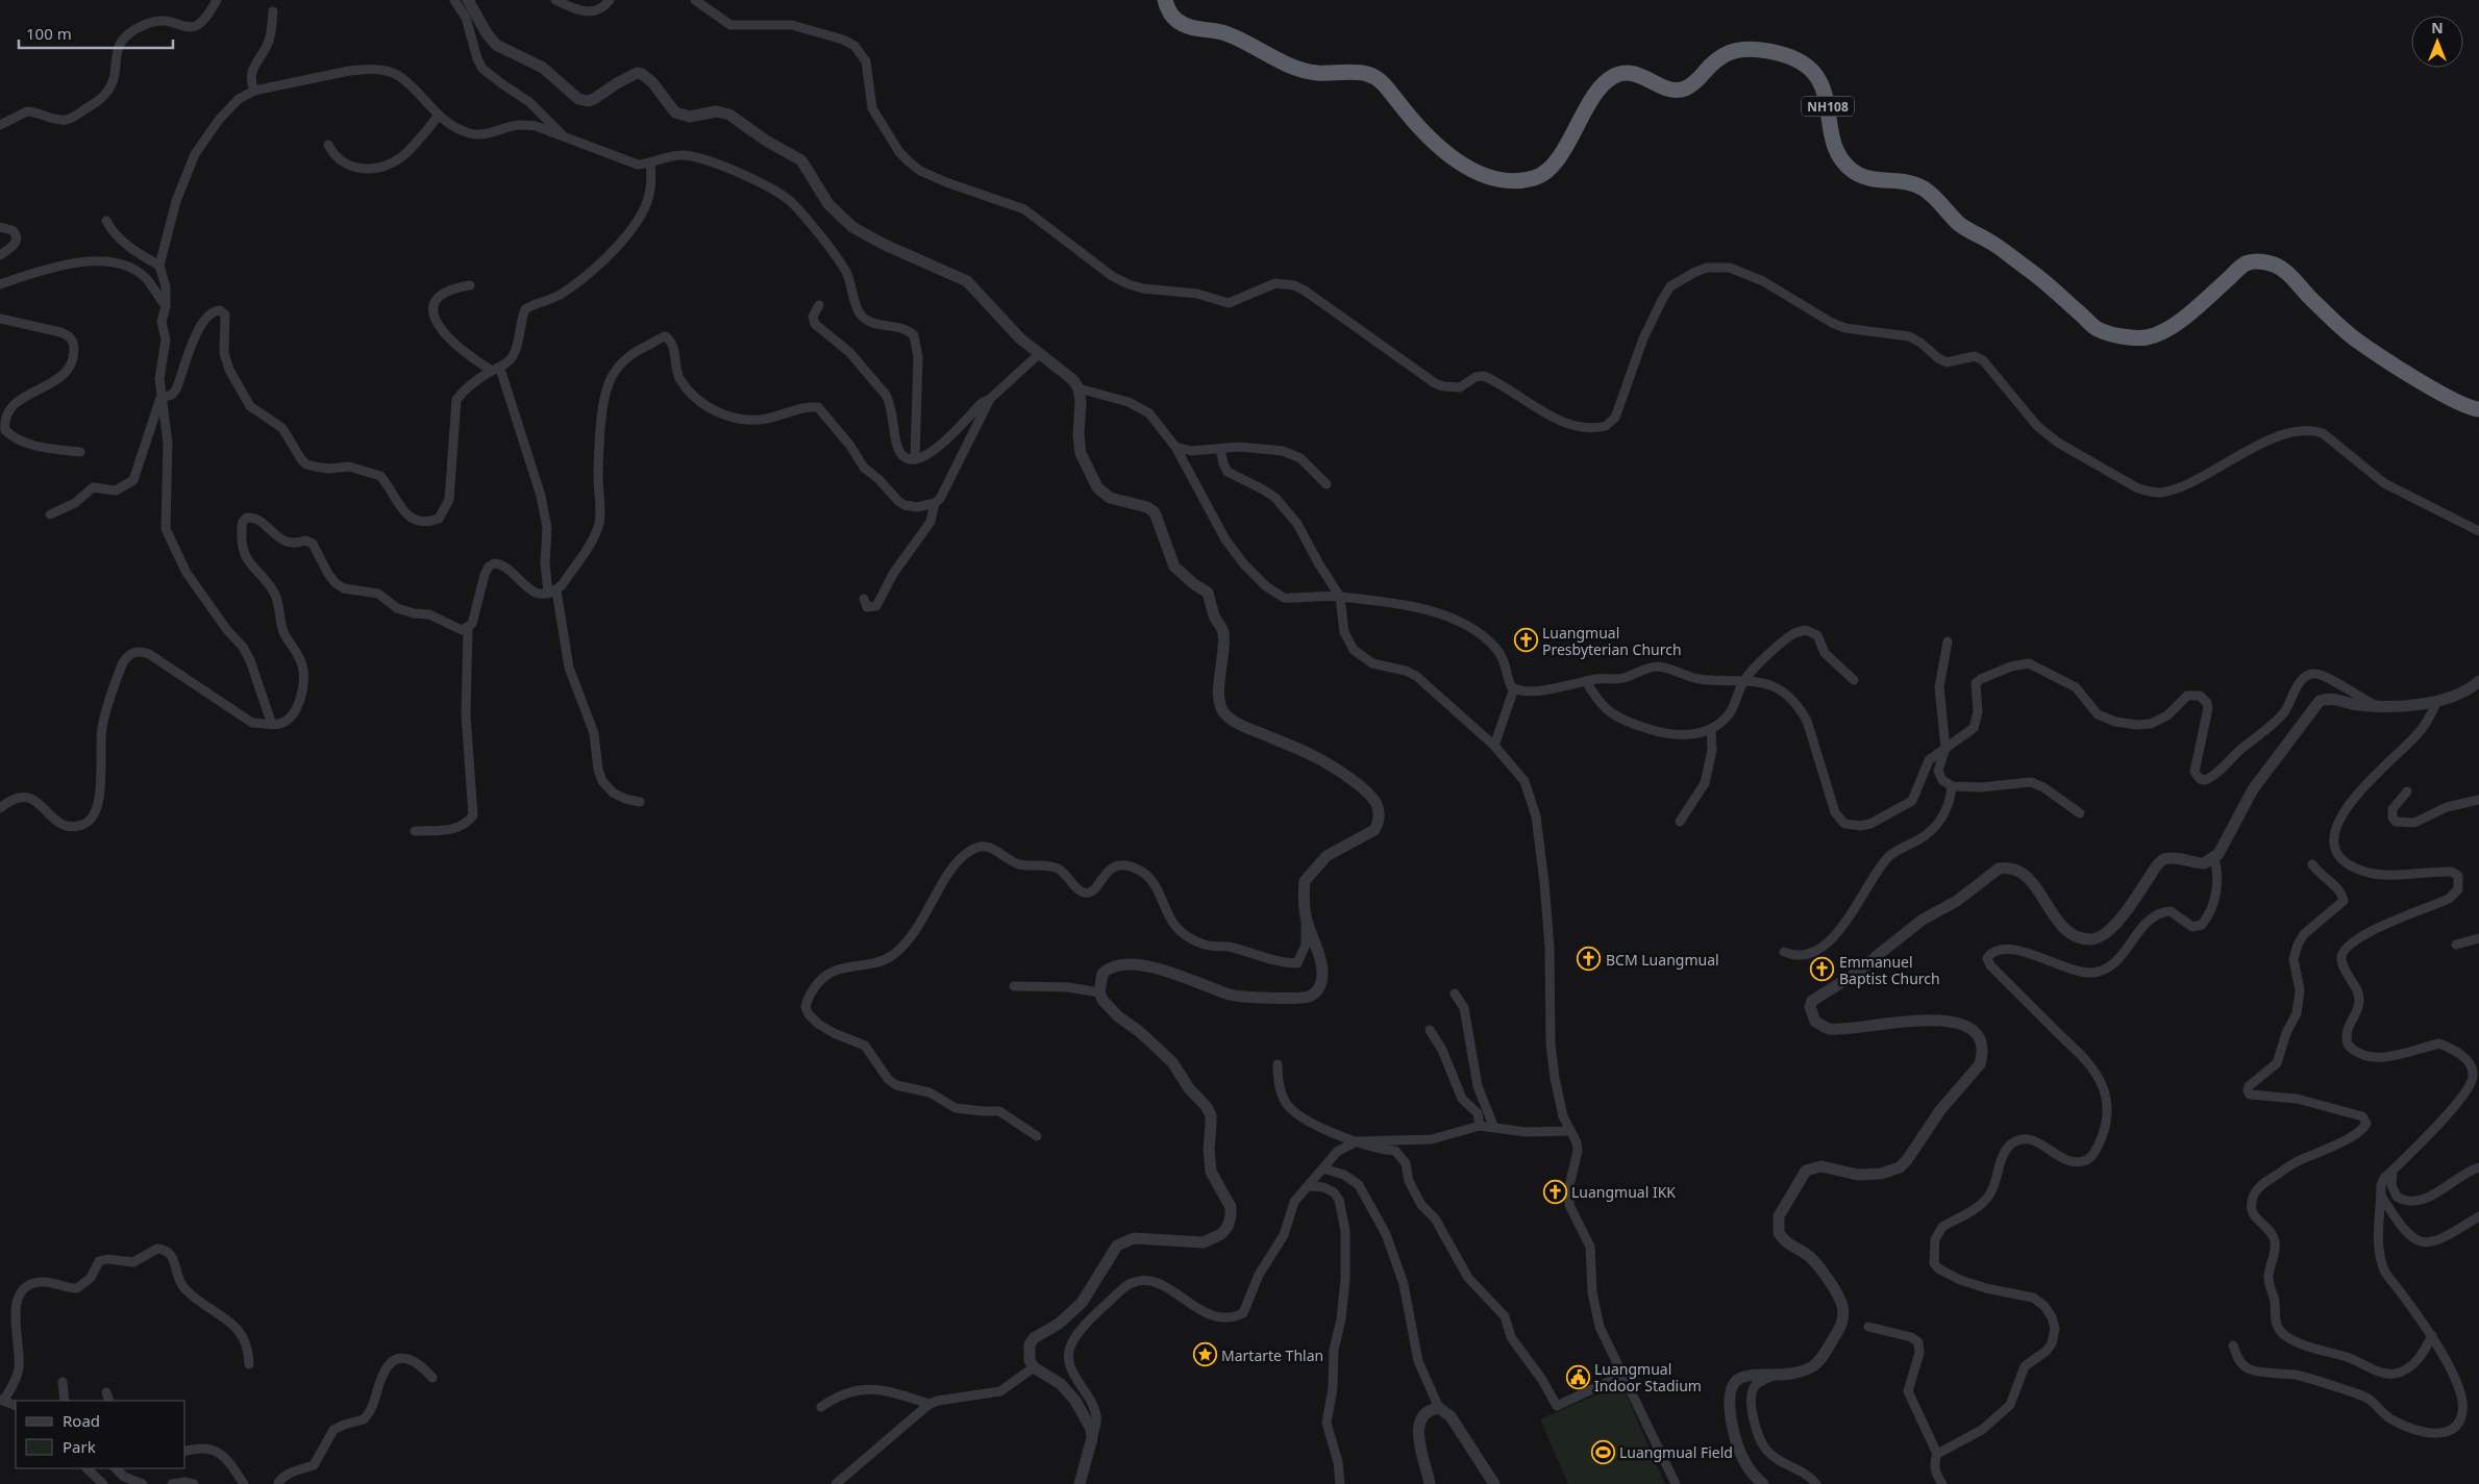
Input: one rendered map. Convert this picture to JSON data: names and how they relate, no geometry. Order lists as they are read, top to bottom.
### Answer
{
  "streets": {
    "highway": ["NH108"]
  },
  "places": {
    "church": [
      "Luangmual Presbyterian Church",
      "BCM Luangmual",
      "Emmanuel Baptist Church",
      "Luangmual IKK"
    ],
    "place": ["Martarte Thlan"],
    "public building": ["Luangmual Indoor Stadium"],
    "sports": ["Luangmual Field"]
  },
  "legend": ["Road", "Park"],
  "scale_bar": "100 m",
  "north": "top"
}
